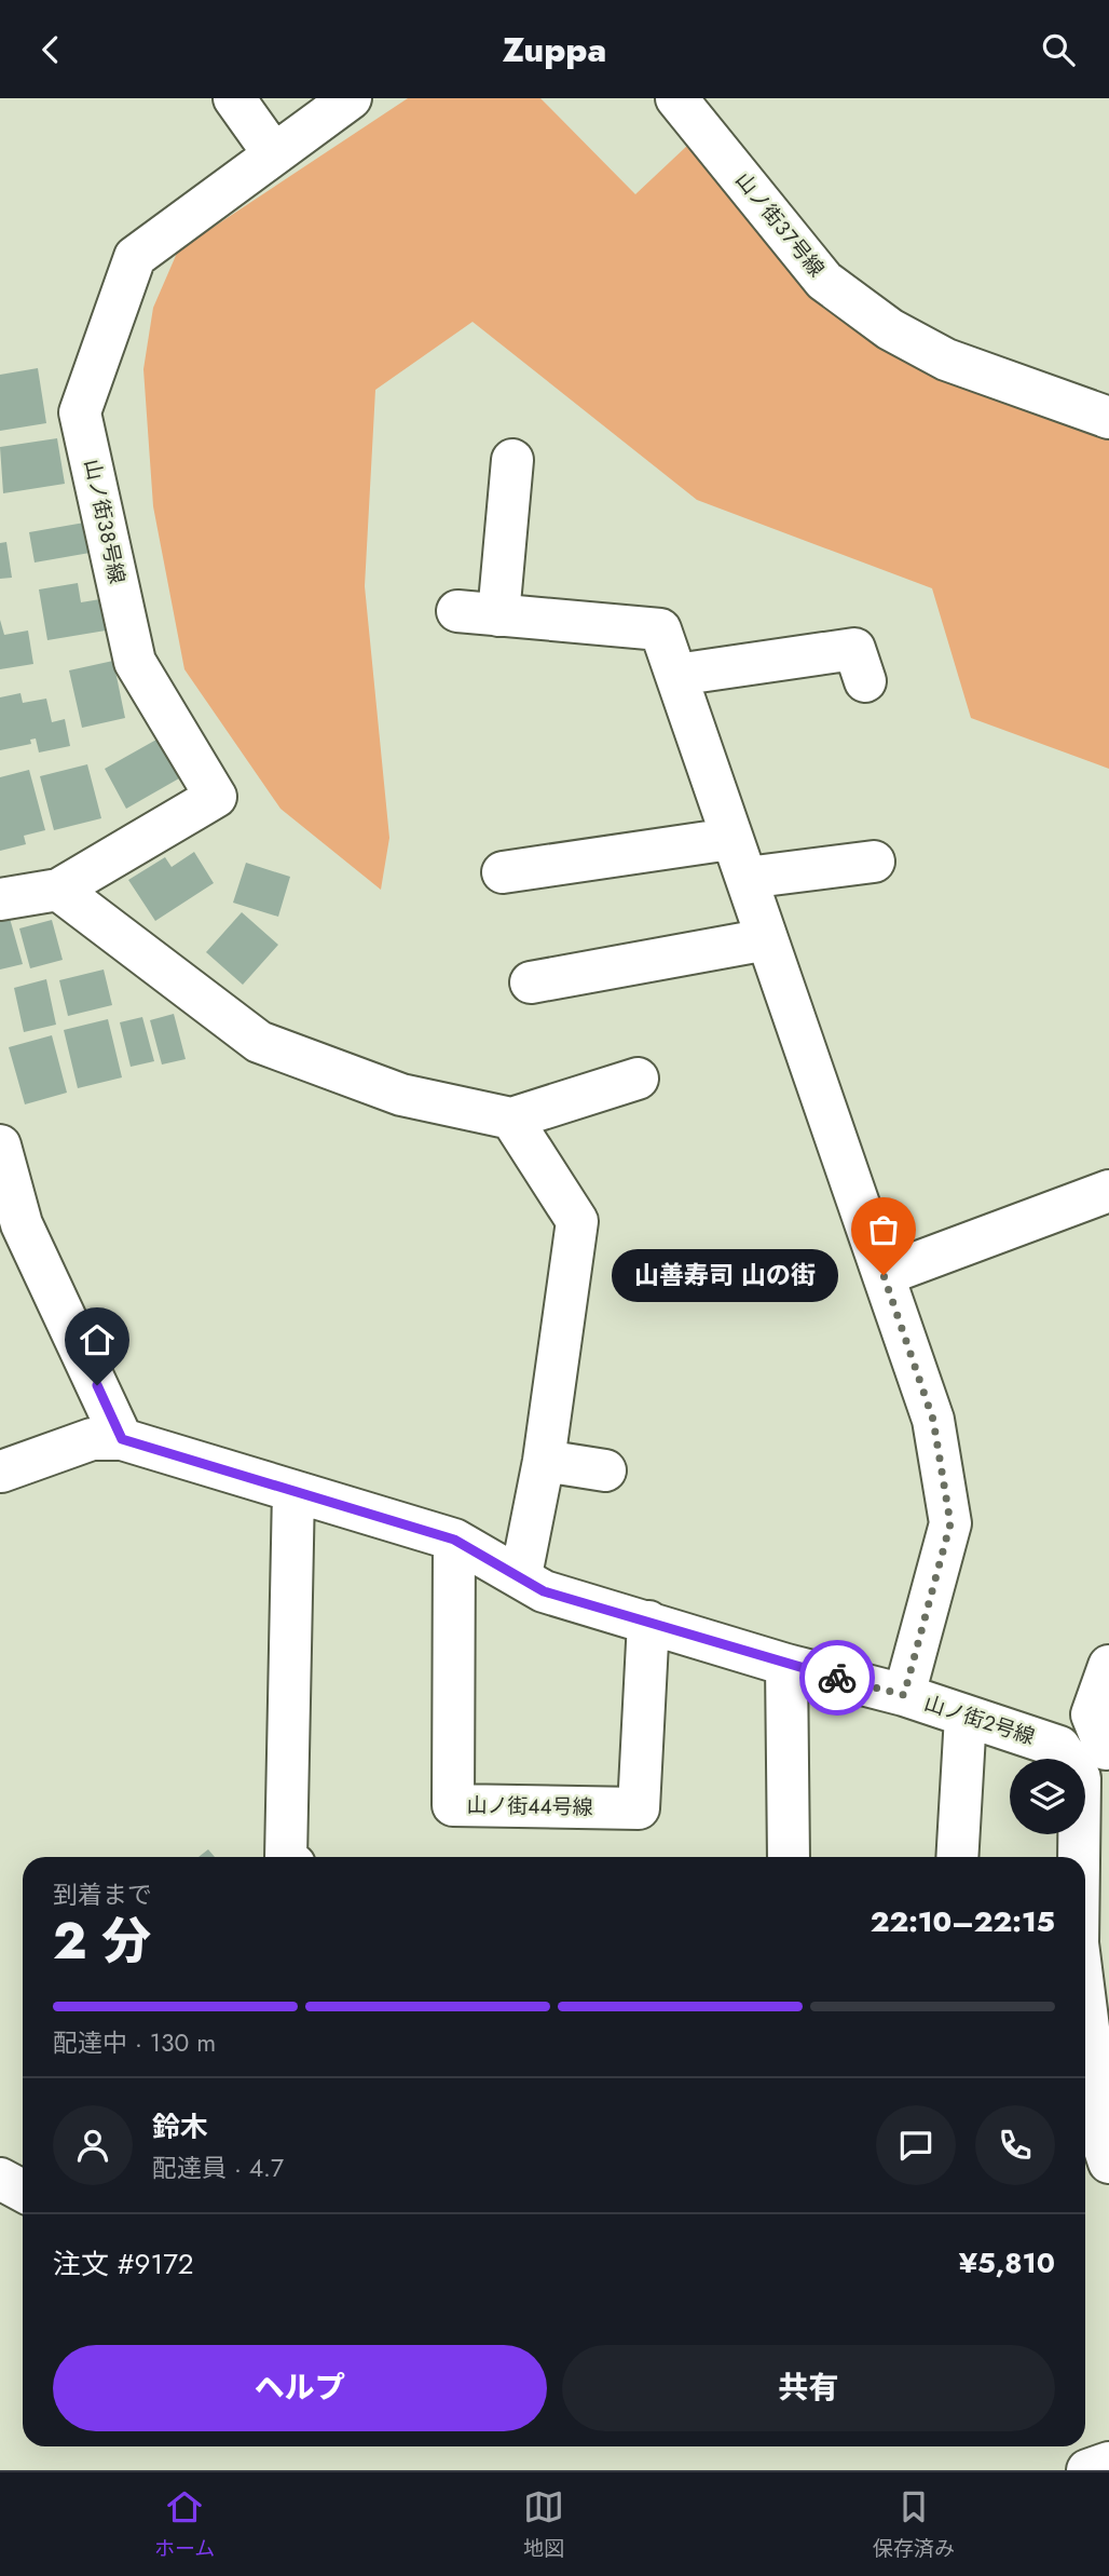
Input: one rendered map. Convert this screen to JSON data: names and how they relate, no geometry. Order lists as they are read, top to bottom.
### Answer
{
  "streets": {
    "street": [
      "山ノ街３７号線",
      "山ノ街３８号線",
      "山ノ街２号線",
      "山ノ街４４号線"
    ]
  },
  "crossings": [
    ["山ノ街２号線", "山ノ街４４号線"]
  ],
  "places": ["山善寿司 山の街"],
  "page": {
    "header": "Zuppa",
    "bubble": "山善寿司 山の街",
    "heading": ["2 分", "到着まで", "22:10–22:15"],
    "panel": [
      "鈴木",
      "配達員 · 4.7",
      "注文 #9172",
      "¥5,810"
    ],
    "bar": "配達中 · 130 m",
    "buttons": ["ヘルプ", "共有"],
    "tabs": ["ホーム", "地図", "保存済み"]
  }
}
